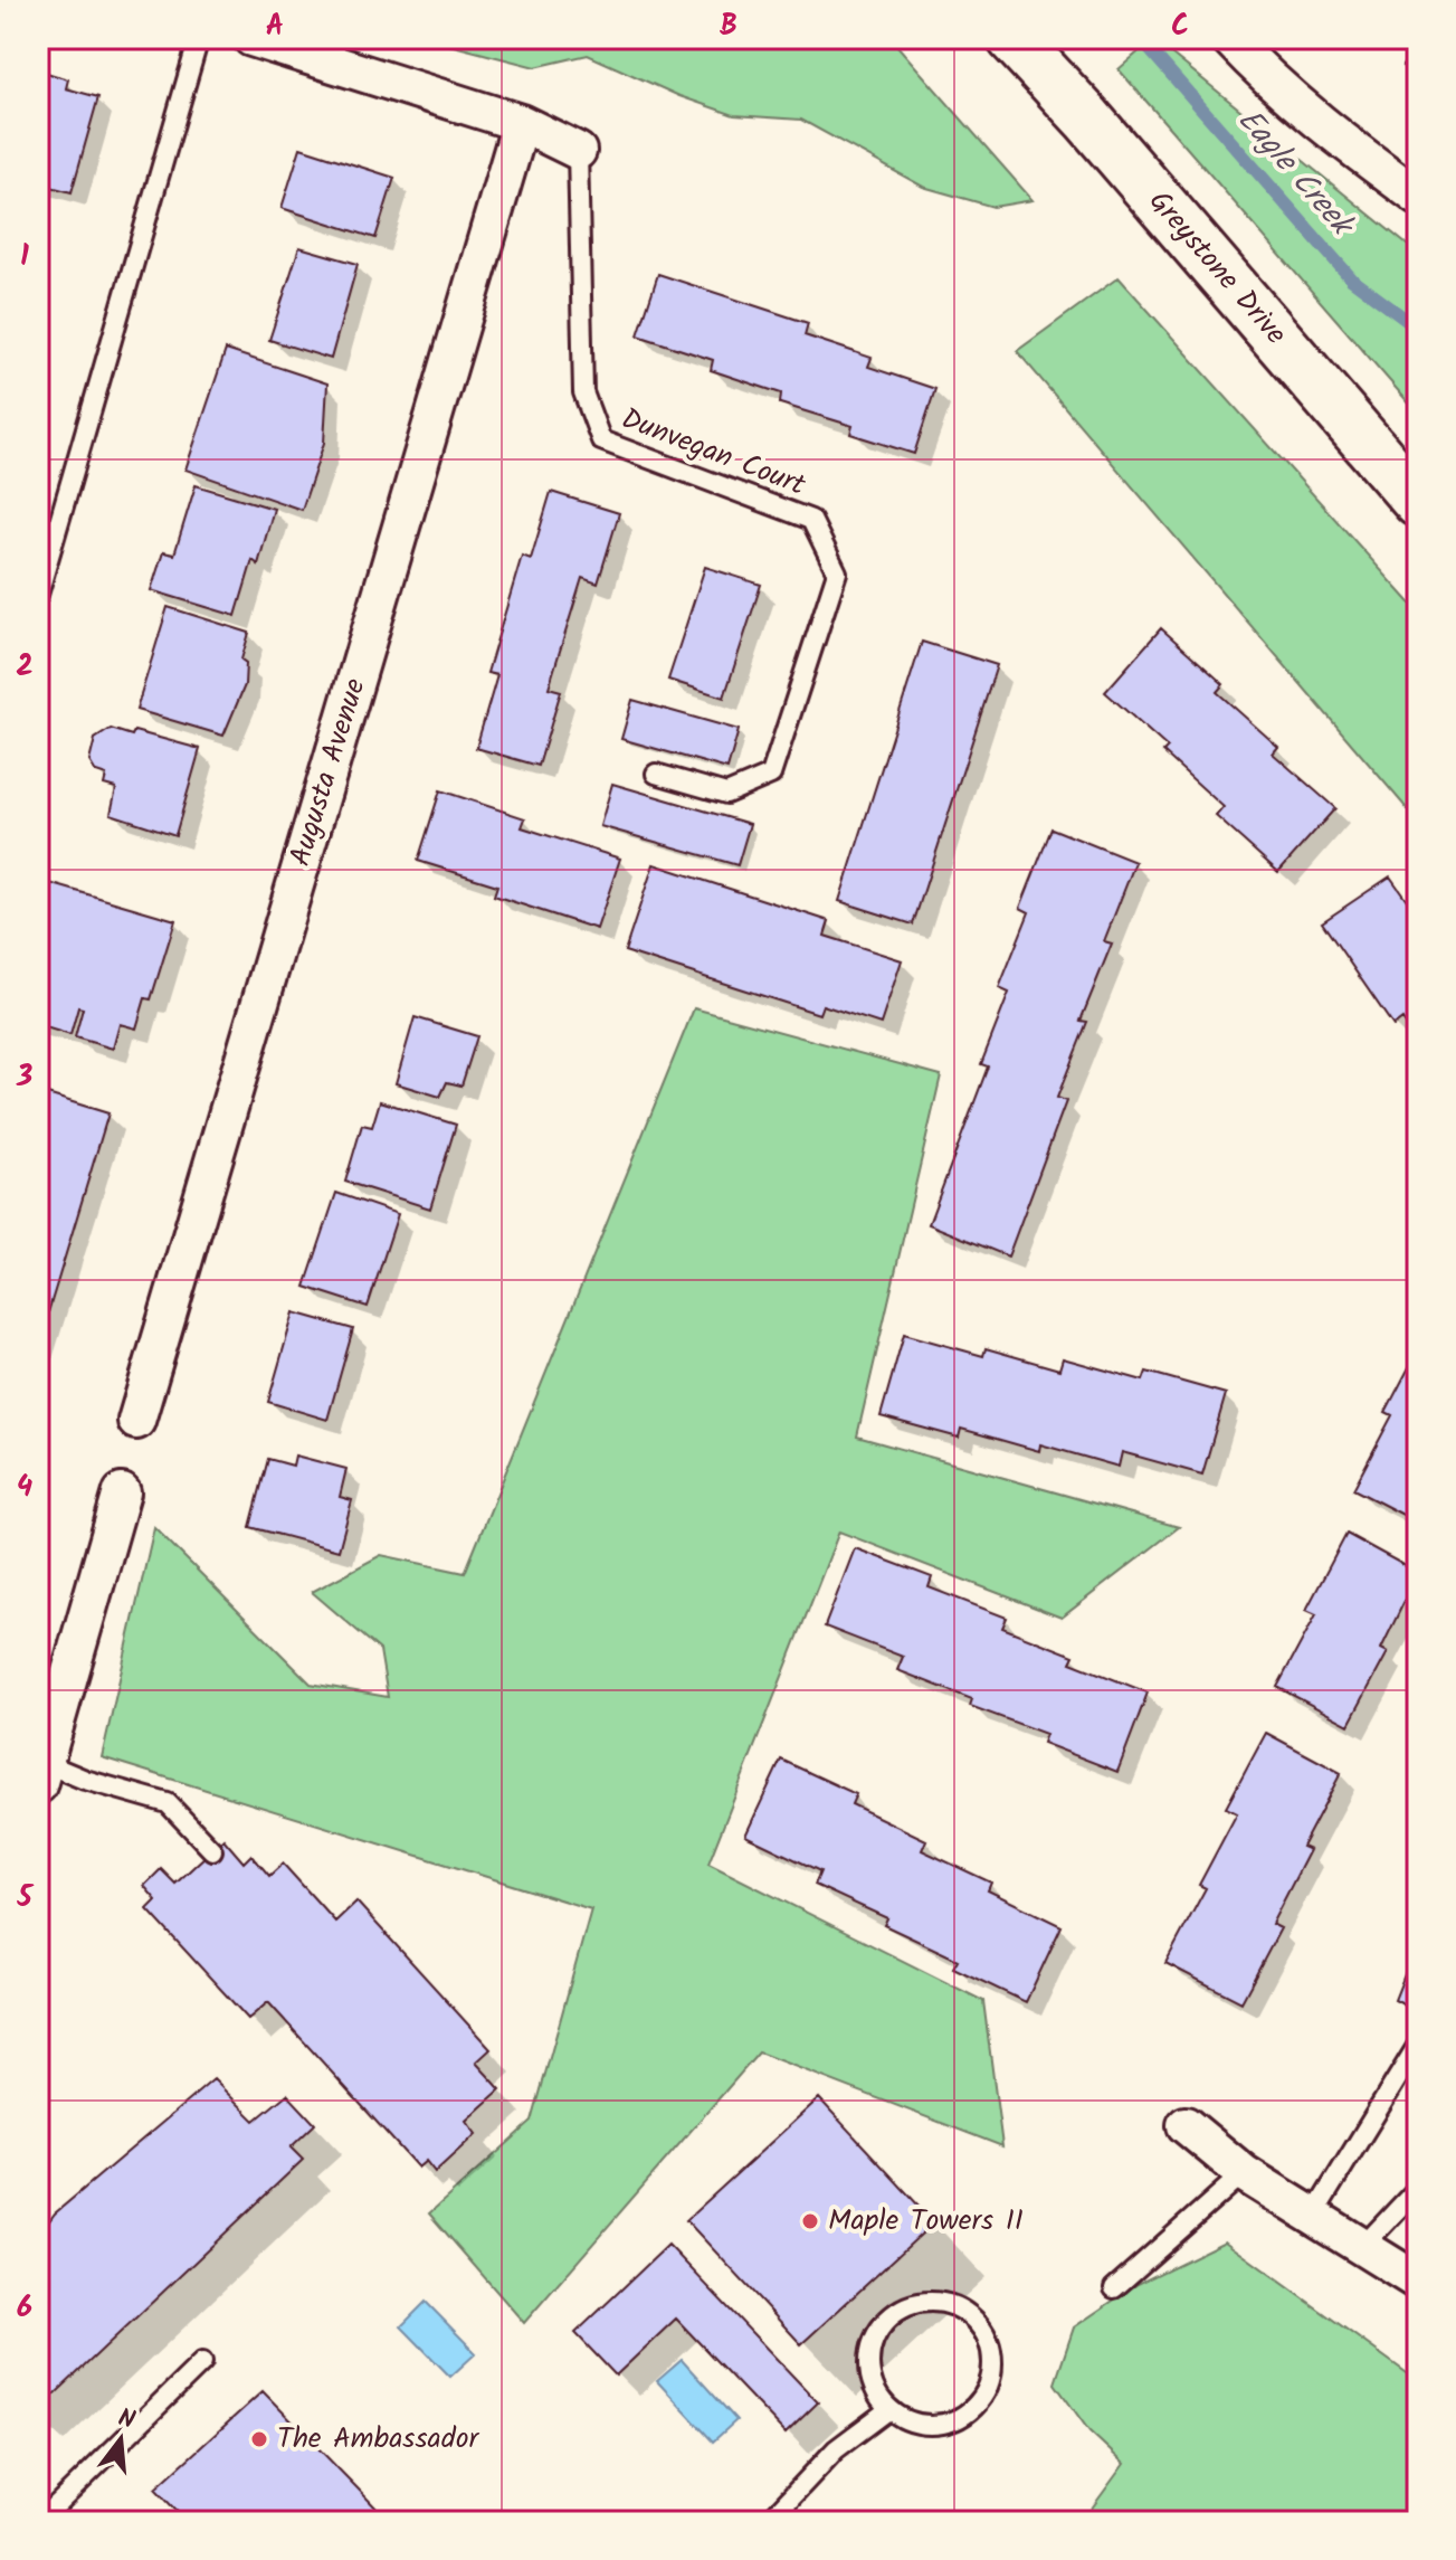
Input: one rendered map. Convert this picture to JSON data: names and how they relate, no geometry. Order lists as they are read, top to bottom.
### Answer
{
  "streets": {
    "street": ["Greystone Drive", "Augusta Avenue"],
    "lane": ["Dunvegan Court"]
  },
  "water": ["Eagle Creek"],
  "places": ["Maple Towers II", "The Ambassador"],
  "north": "top",
  "grid": {
    "columns": ["A", "B", "C"],
    "rows": [
      "1",
      "2",
      "3",
      "4",
      "5",
      "6"
    ]
  }
}
